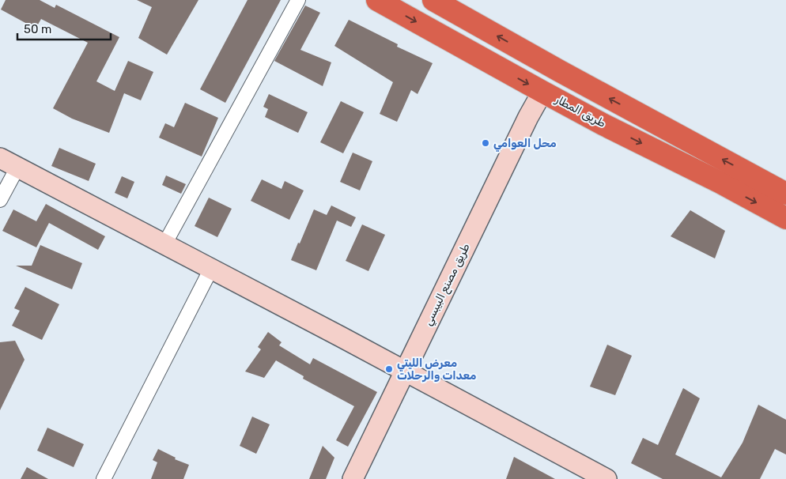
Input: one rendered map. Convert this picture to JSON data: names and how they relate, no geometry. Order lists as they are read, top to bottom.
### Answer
{
  "streets": {
    "highway": ["طريق المطار"],
    "street": ["طريق مصنع البيبسي"]
  },
  "crossings": [
    ["طريق المطار", "طريق مصنع البيبسي"]
  ],
  "places": ["محل العوامي", "معرض الليتي معدات والرحلات"],
  "scale_bar": "50 m"
}
